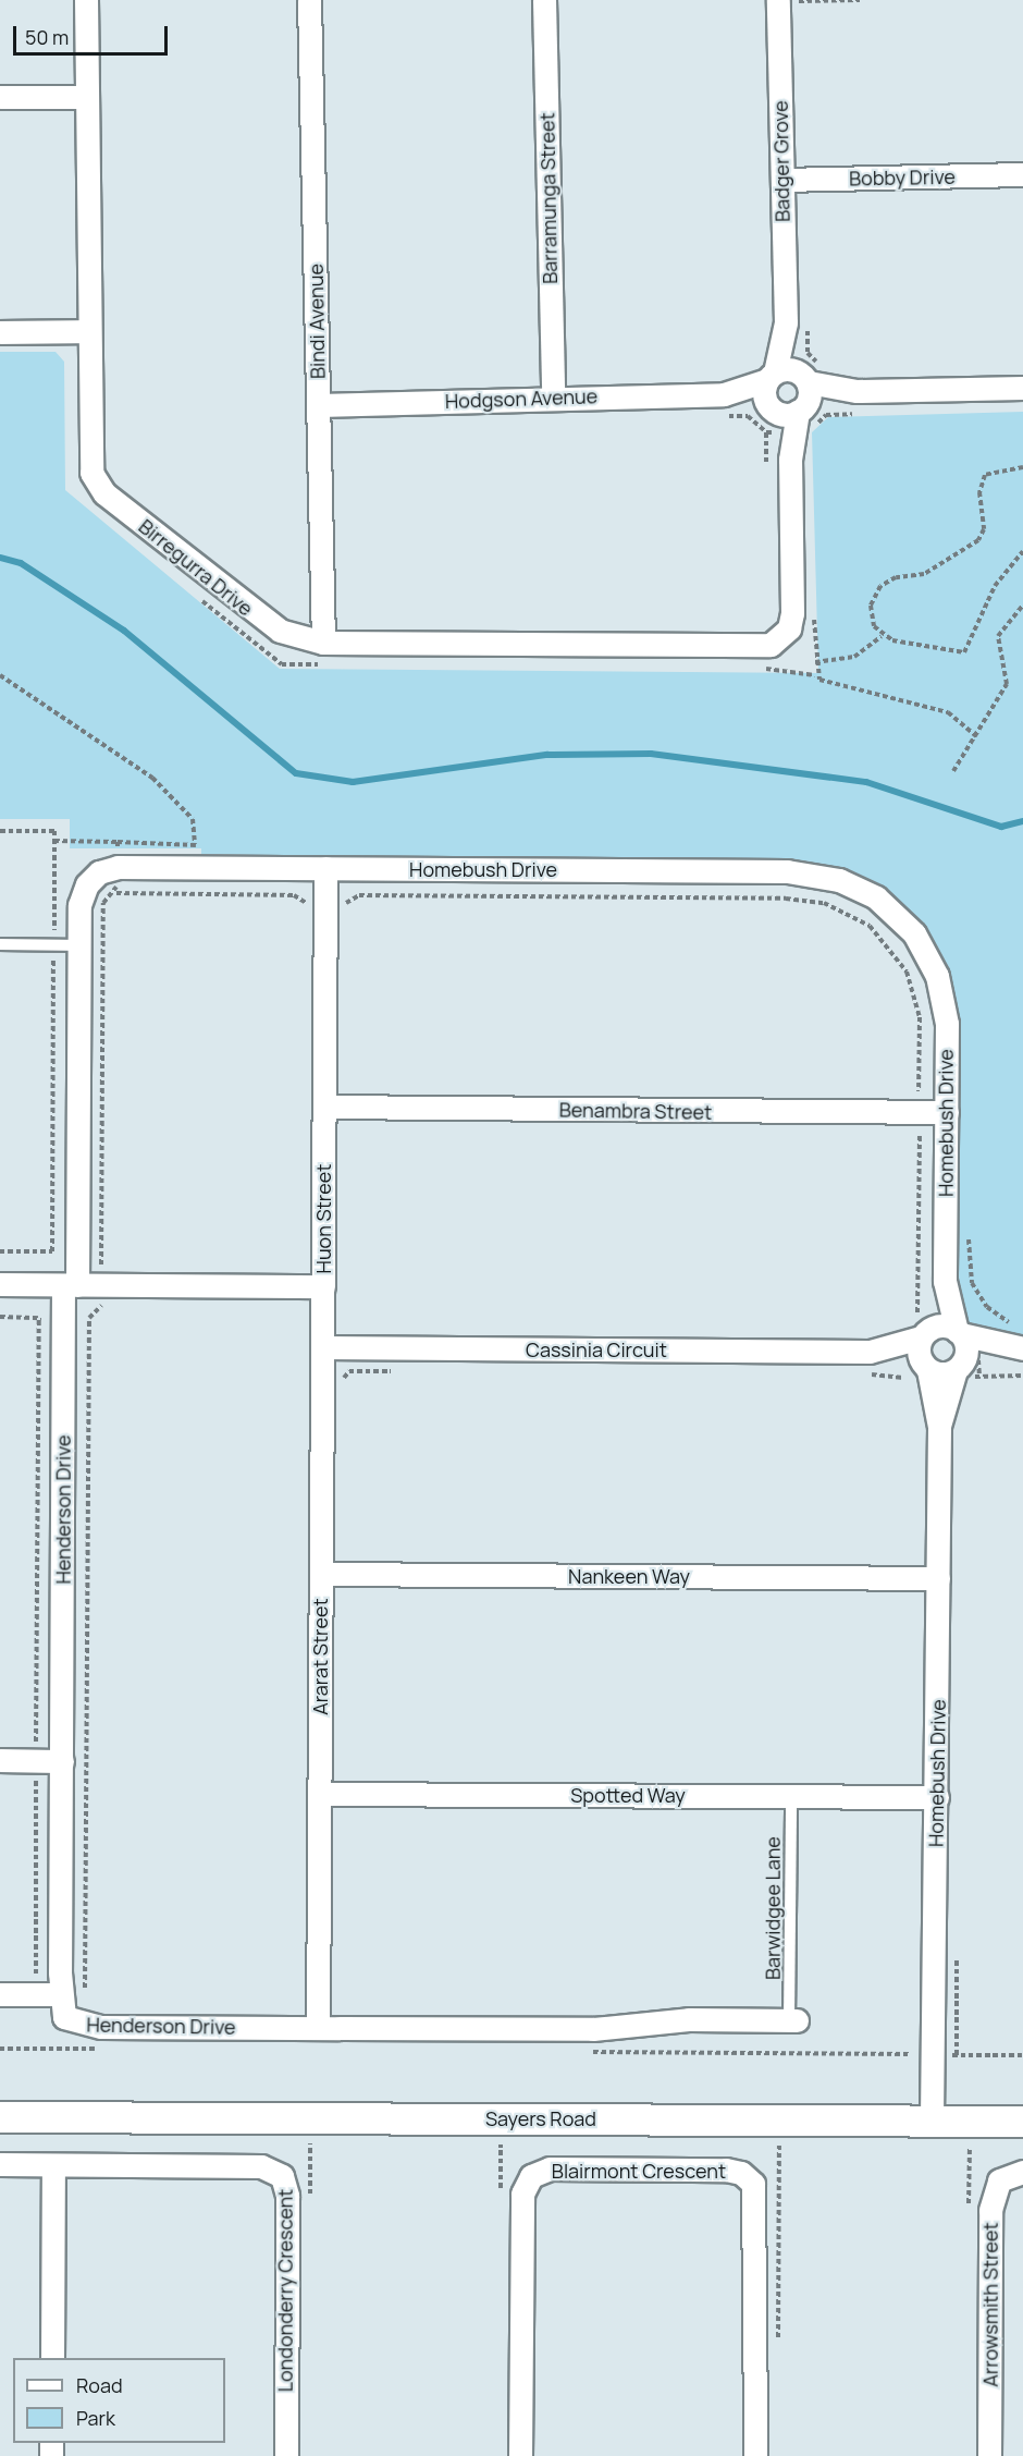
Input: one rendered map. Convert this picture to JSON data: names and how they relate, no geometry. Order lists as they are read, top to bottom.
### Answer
{
  "streets": {
    "street": [
      "Badger Grove",
      "Bobby Drive",
      "Barramunga Street",
      "Bindi Avenue",
      "Hodgson Avenue",
      "Birregurra Drive",
      "Homebush Drive",
      "Benambra Street",
      "Huon Street",
      "Cassinia Circuit",
      "Henderson Drive",
      "Nankeen Way",
      "Ararat Street",
      "Spotted Way",
      "Sayers Road",
      "Blairmont Crescent",
      "Londonderry Crescent",
      "Arrowsmith Street"
    ],
    "lane": ["Barwidgee Lane"]
  },
  "crossings": [
    ["Badger Grove", "Bobby Drive"],
    ["Badger Grove", "Hodgson Avenue"],
    ["Barramunga Street", "Hodgson Avenue"],
    ["Bindi Avenue", "Hodgson Avenue"],
    ["Bindi Avenue", "Birregurra Drive"],
    ["Homebush Drive", "Benambra Street"],
    ["Homebush Drive", "Huon Street"],
    ["Homebush Drive", "Cassinia Circuit"],
    ["Homebush Drive", "Nankeen Way"],
    ["Homebush Drive", "Spotted Way"],
    ["Homebush Drive", "Sayers Road"],
    ["Benambra Street", "Huon Street"],
    ["Huon Street", "Henderson Drive"],
    ["Huon Street", "Ararat Street"],
    ["Cassinia Circuit", "Ararat Street"],
    ["Henderson Drive", "Ararat Street"],
    ["Henderson Drive", "Barwidgee Lane"],
    ["Nankeen Way", "Ararat Street"],
    ["Ararat Street", "Spotted Way"],
    ["Spotted Way", "Barwidgee Lane"]
  ],
  "legend": ["Road", "Park"],
  "scale_bar": "50 m"
}
